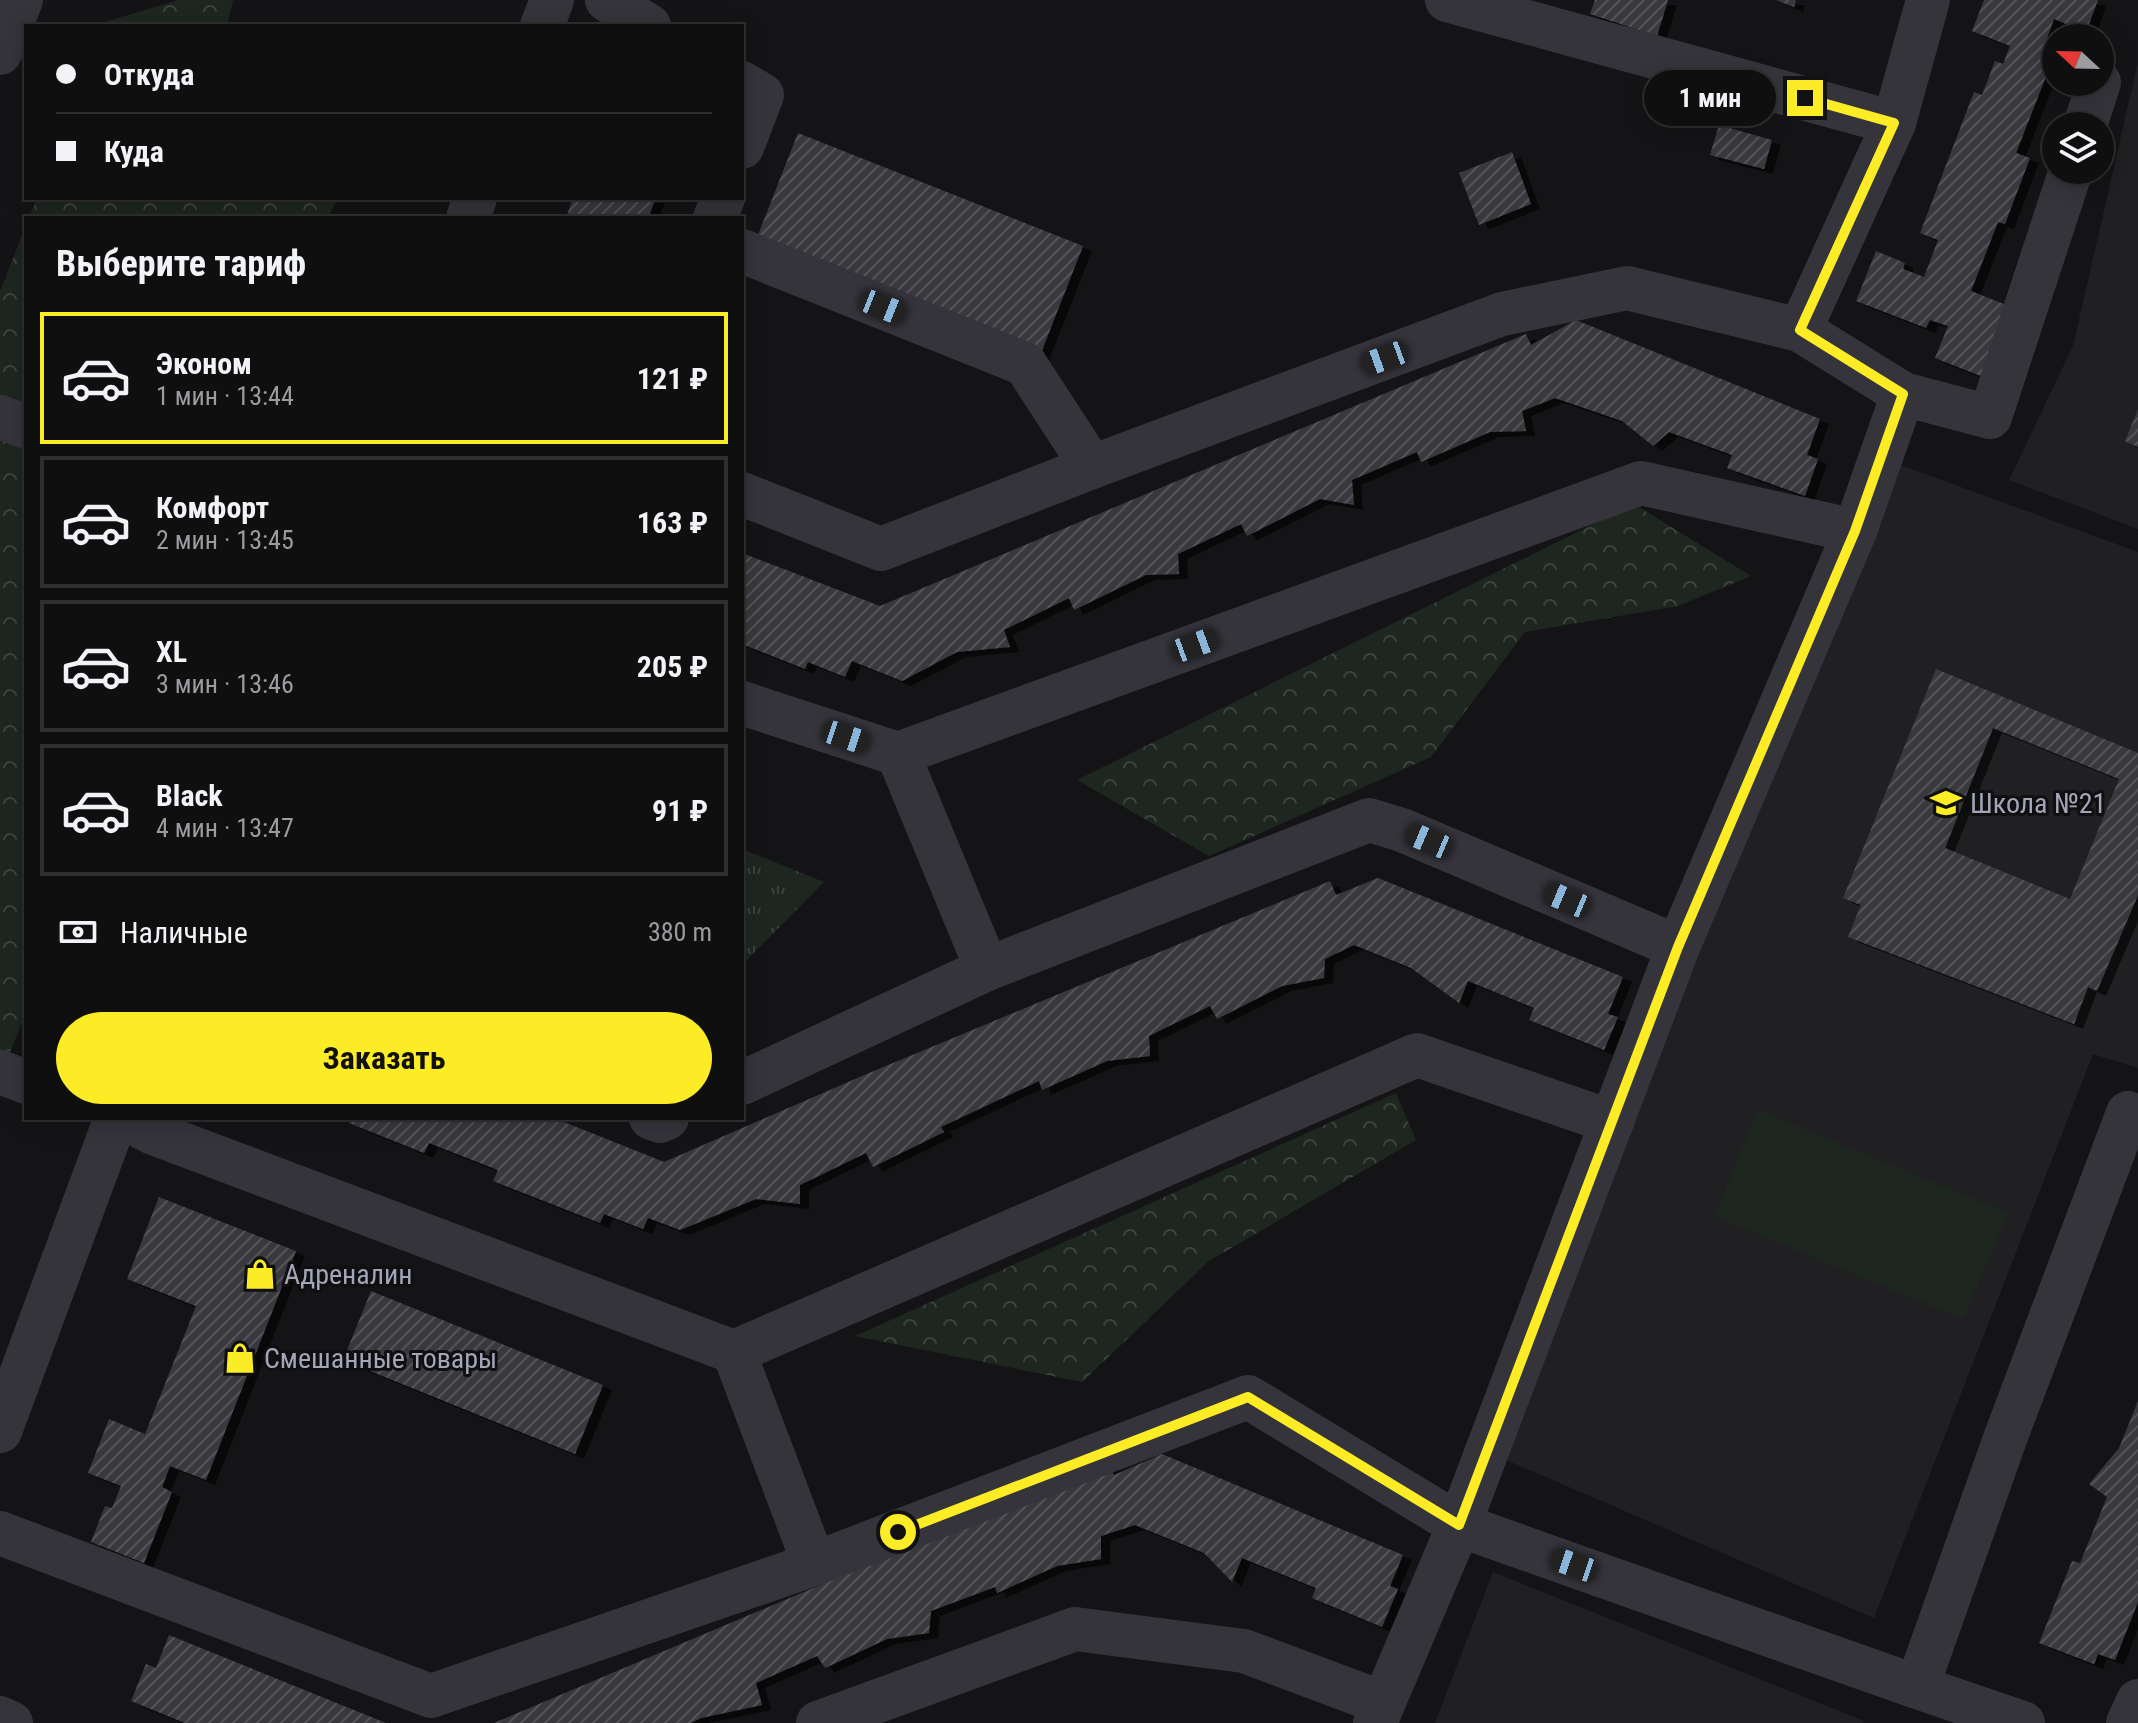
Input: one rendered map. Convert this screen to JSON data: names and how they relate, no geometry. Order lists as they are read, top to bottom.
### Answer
{
  "places": {
    "school or university": ["Школа №21"],
    "shop": ["Адреналин", "Смешанные товары"]
  },
  "north": "left",
  "page": {
    "banner": ["Откуда", "Куда"],
    "bubble": "1 мин",
    "heading": "Выберите тариф",
    "list": [
      {
        "name": "Эконом",
        "note": "1 мин · 13:44",
        "value": "121 ₽"
      },
      {
        "name": "Комфорт",
        "note": "2 мин · 13:45",
        "value": "163 ₽"
      },
      {
        "name": "XL",
        "note": "3 мин · 13:46",
        "value": "205 ₽"
      },
      {
        "name": "Black",
        "note": "4 мин · 13:47",
        "value": "91 ₽"
      }
    ],
    "pay": ["Наличные", "380 m"],
    "buttons": "Заказать"
  }
}
